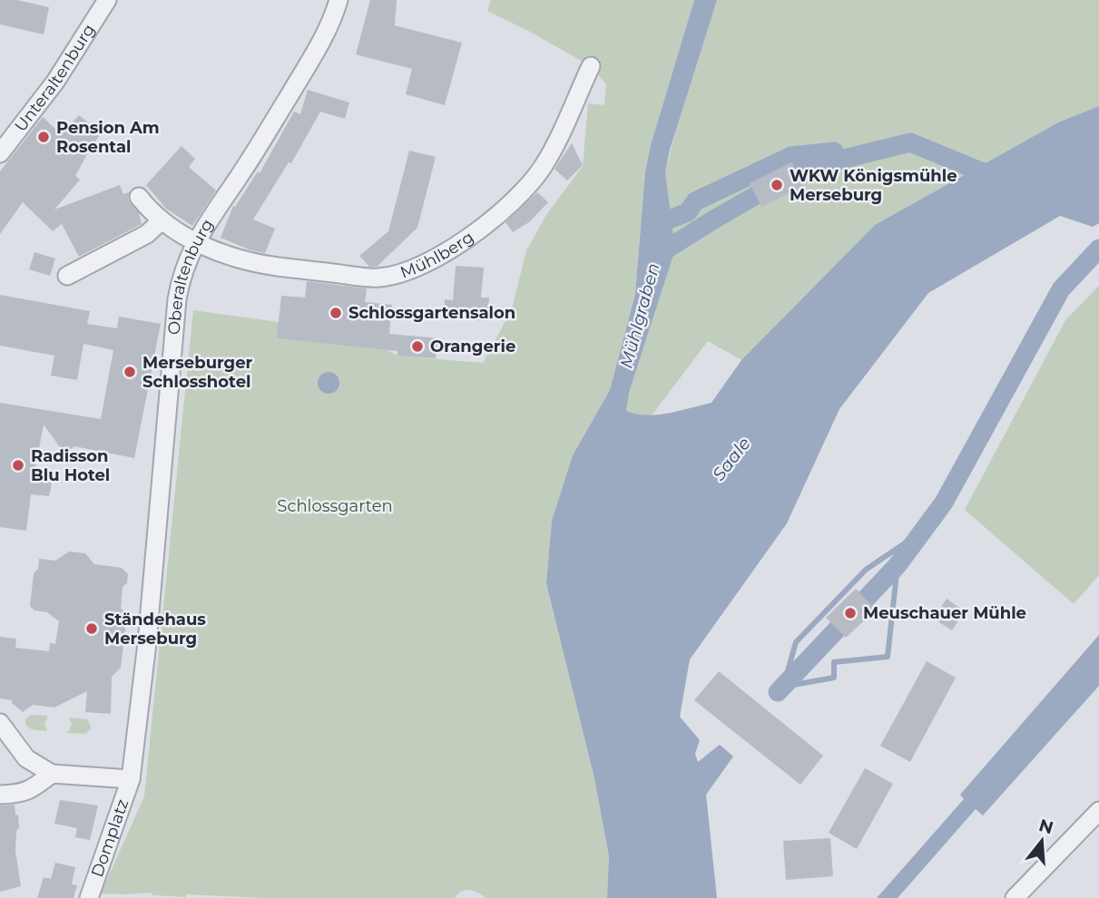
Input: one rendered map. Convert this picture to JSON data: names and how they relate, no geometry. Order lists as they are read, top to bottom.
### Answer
{
  "streets": {
    "street": [
      "Unteraltenburg",
      "Mühlberg",
      "Oberaltenburg",
      "Domplatz"
    ]
  },
  "crossings": [
    ["Mühlberg", "Oberaltenburg"],
    ["Oberaltenburg", "Domplatz"]
  ],
  "water": ["Mühlgraben", "Saale"],
  "parks": ["Schlossgarten"],
  "places": [
    "Pension Am Rosental",
    "WKW Königsmühle Merseburg",
    "Schlossgartensalon",
    "Orangerie",
    "Merseburger Schlosshotel",
    "Radisson Blu Hotel",
    "Meuschauer Mühle",
    "Ständehaus Merseburg"
  ],
  "north": "top"
}
